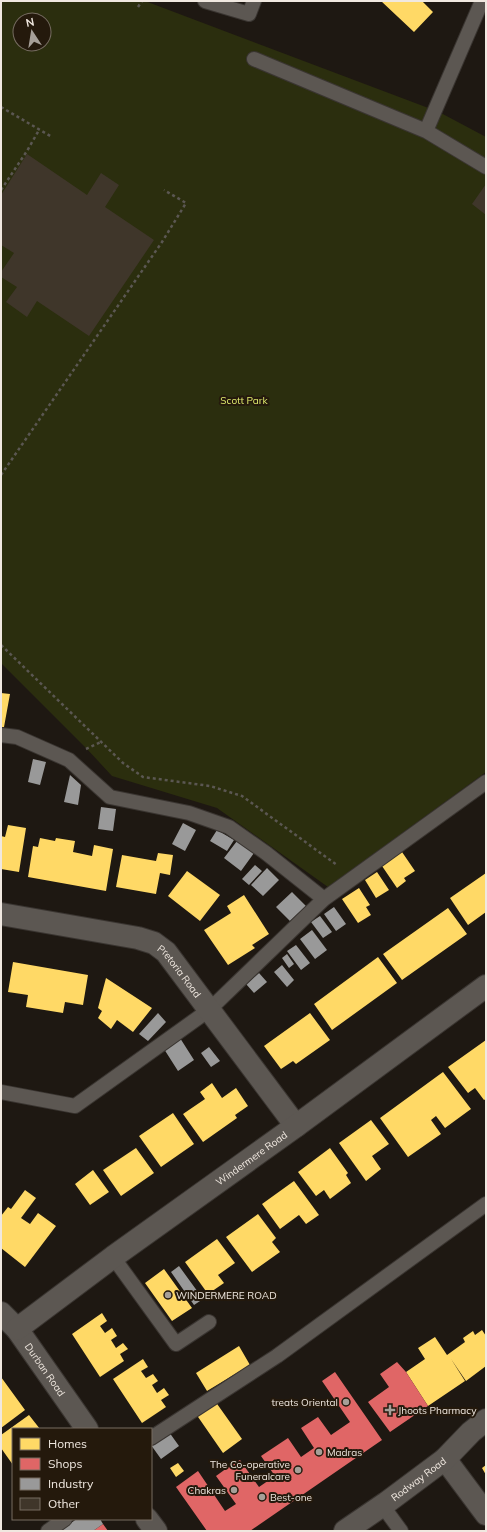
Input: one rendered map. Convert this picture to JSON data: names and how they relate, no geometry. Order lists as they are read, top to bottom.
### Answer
{
  "streets": {
    "street": [
      "Pretoria Road",
      "Windermere Road",
      "Durban Road",
      "Rodway Road"
    ]
  },
  "crossings": [
    ["Pretoria Road", "Windermere Road"],
    ["Windermere Road", "Durban Road"]
  ],
  "parks": ["Scott Park"],
  "places": {
    "other": [
      "WINDERMERE ROAD",
      "treats Oriental",
      "Madras",
      "The Co-operative Funeralcare",
      "Chakras",
      "Best-one"
    ],
    "health": ["Jhoots Pharmacy"]
  },
  "legend": [
    "Homes",
    "Shops",
    "Industry",
    "Other"
  ],
  "north": "top"
}
